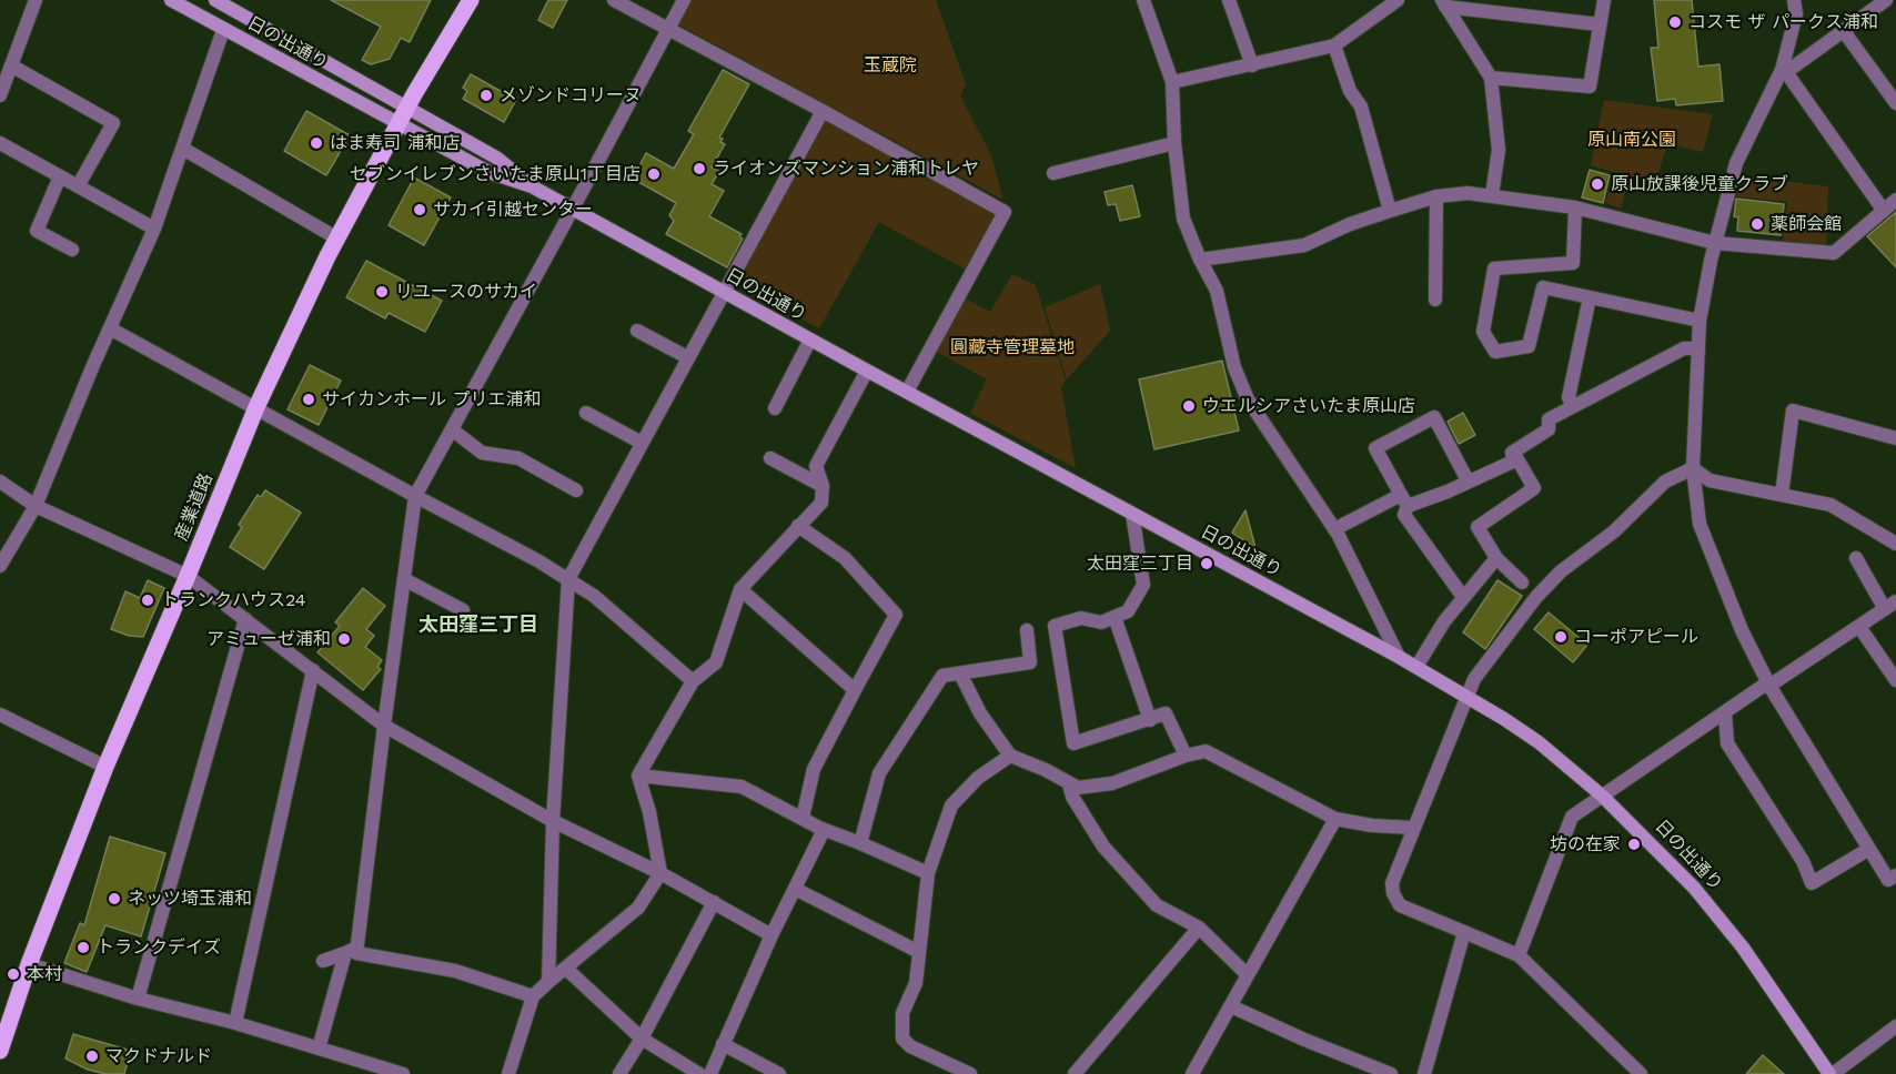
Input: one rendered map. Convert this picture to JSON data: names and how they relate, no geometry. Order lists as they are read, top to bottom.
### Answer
{
  "streets": {
    "main road": ["産業道路"],
    "street": ["日の出通り"]
  },
  "crossings": [
    ["日の出通り", "産業道路"]
  ],
  "districts": ["太田窪三丁目"],
  "parks": ["玉蔵院", "原山南公園", "圓藏寺管理墓地"],
  "places": [
    "コスモ ザ パークス浦和",
    "メゾンドコリーヌ",
    "はま寿司 浦和店",
    "ライオンズマンション浦和トレヤ",
    "セブンイレブンさいたま原山1丁目店",
    "原山放課後児童クラブ",
    "サカイ引越センター",
    "薬師会館",
    "リユースのサカイ",
    "サイカンホール プリエ浦和",
    "ウエルシアさいたま原山店",
    "太田窪三丁目",
    "トランクハウス24",
    "コーポアピール",
    "アミューゼ浦和",
    "坊の在家",
    "ネッツ埼玉浦和",
    "トランクデイズ",
    "本村",
    "マクドナルド"
  ]
}
